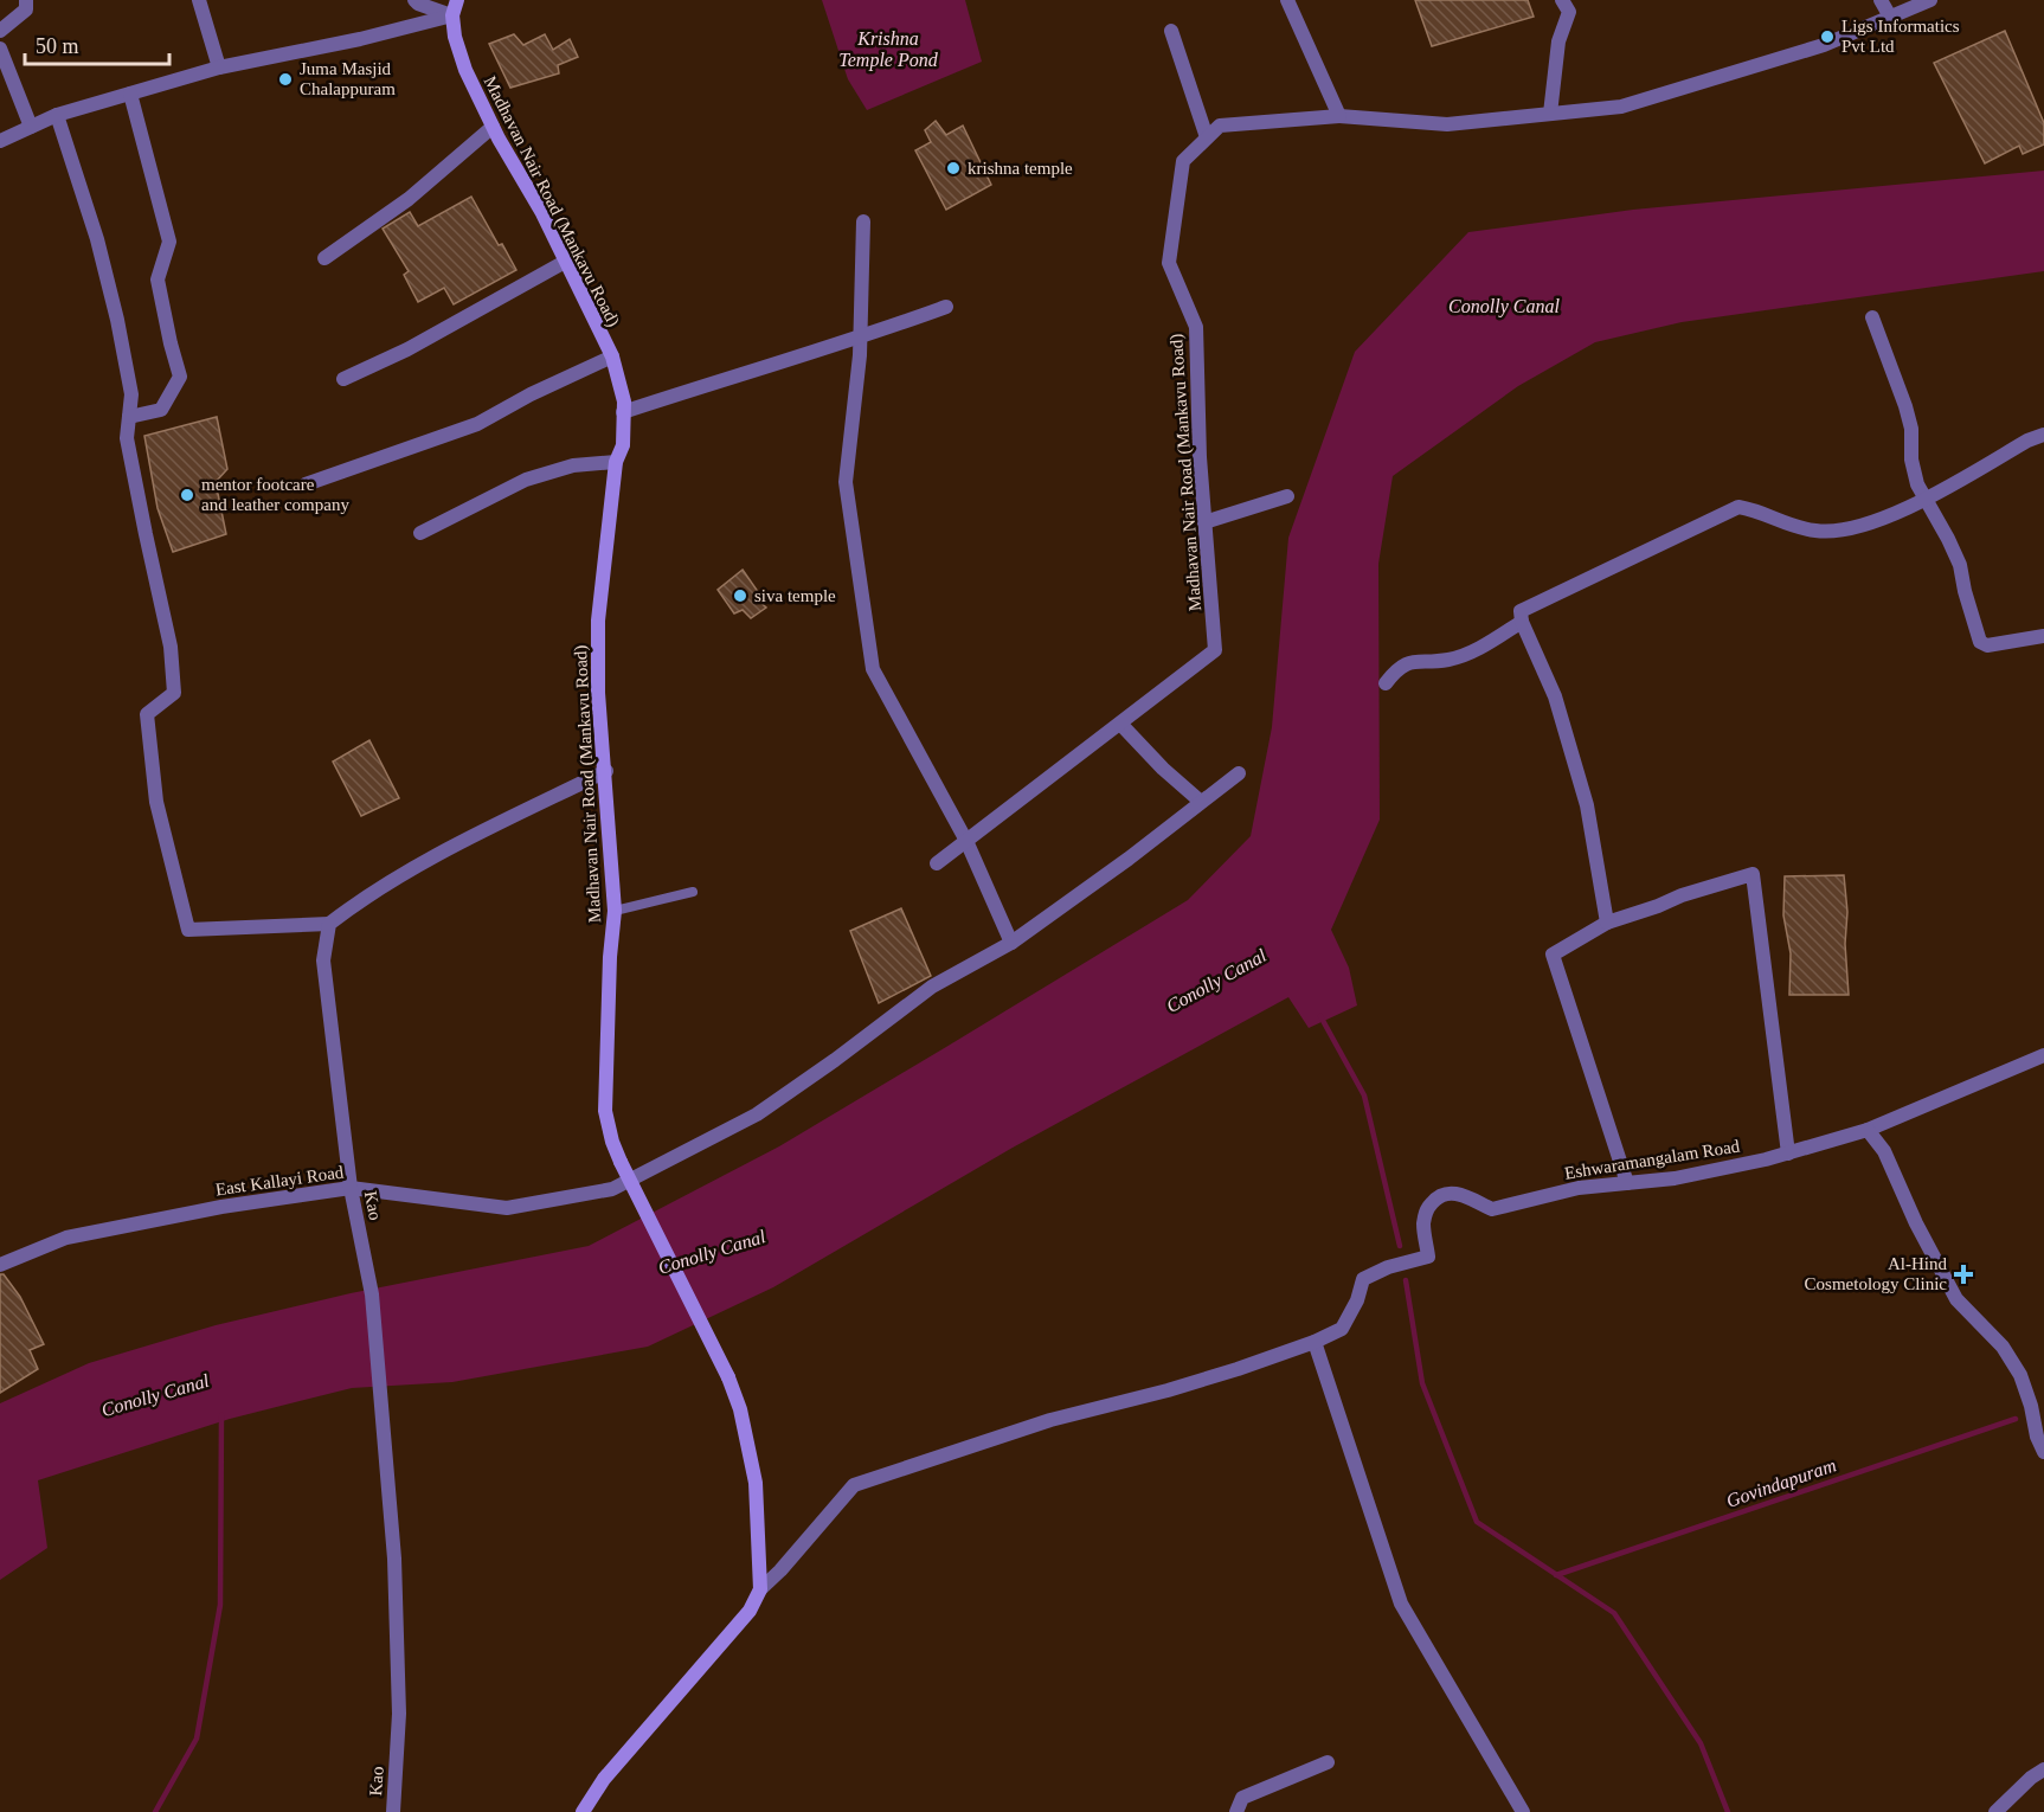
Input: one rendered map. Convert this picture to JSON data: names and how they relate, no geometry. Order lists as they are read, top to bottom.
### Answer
{
  "streets": {
    "main road": ["Madhavan Nair Road (Mankavu Road)"],
    "street": ["Eshwaramangalam Road", "East Kallayi Road", "Kao"]
  },
  "crossings": [
    ["East Kallayi Road", "Kao"]
  ],
  "water": ["Krishna Temple Pond", "Conolly Canal", "Govindapuram"],
  "places": {
    "other": [
      "Ligs Informatics Pvt Ltd",
      "Juma Masjid Chalappuram",
      "krishna temple",
      "mentor footcare and leather company",
      "siva temple"
    ],
    "health": ["Al-Hind Cosmetology Clinic"]
  },
  "scale_bar": "50 m"
}
